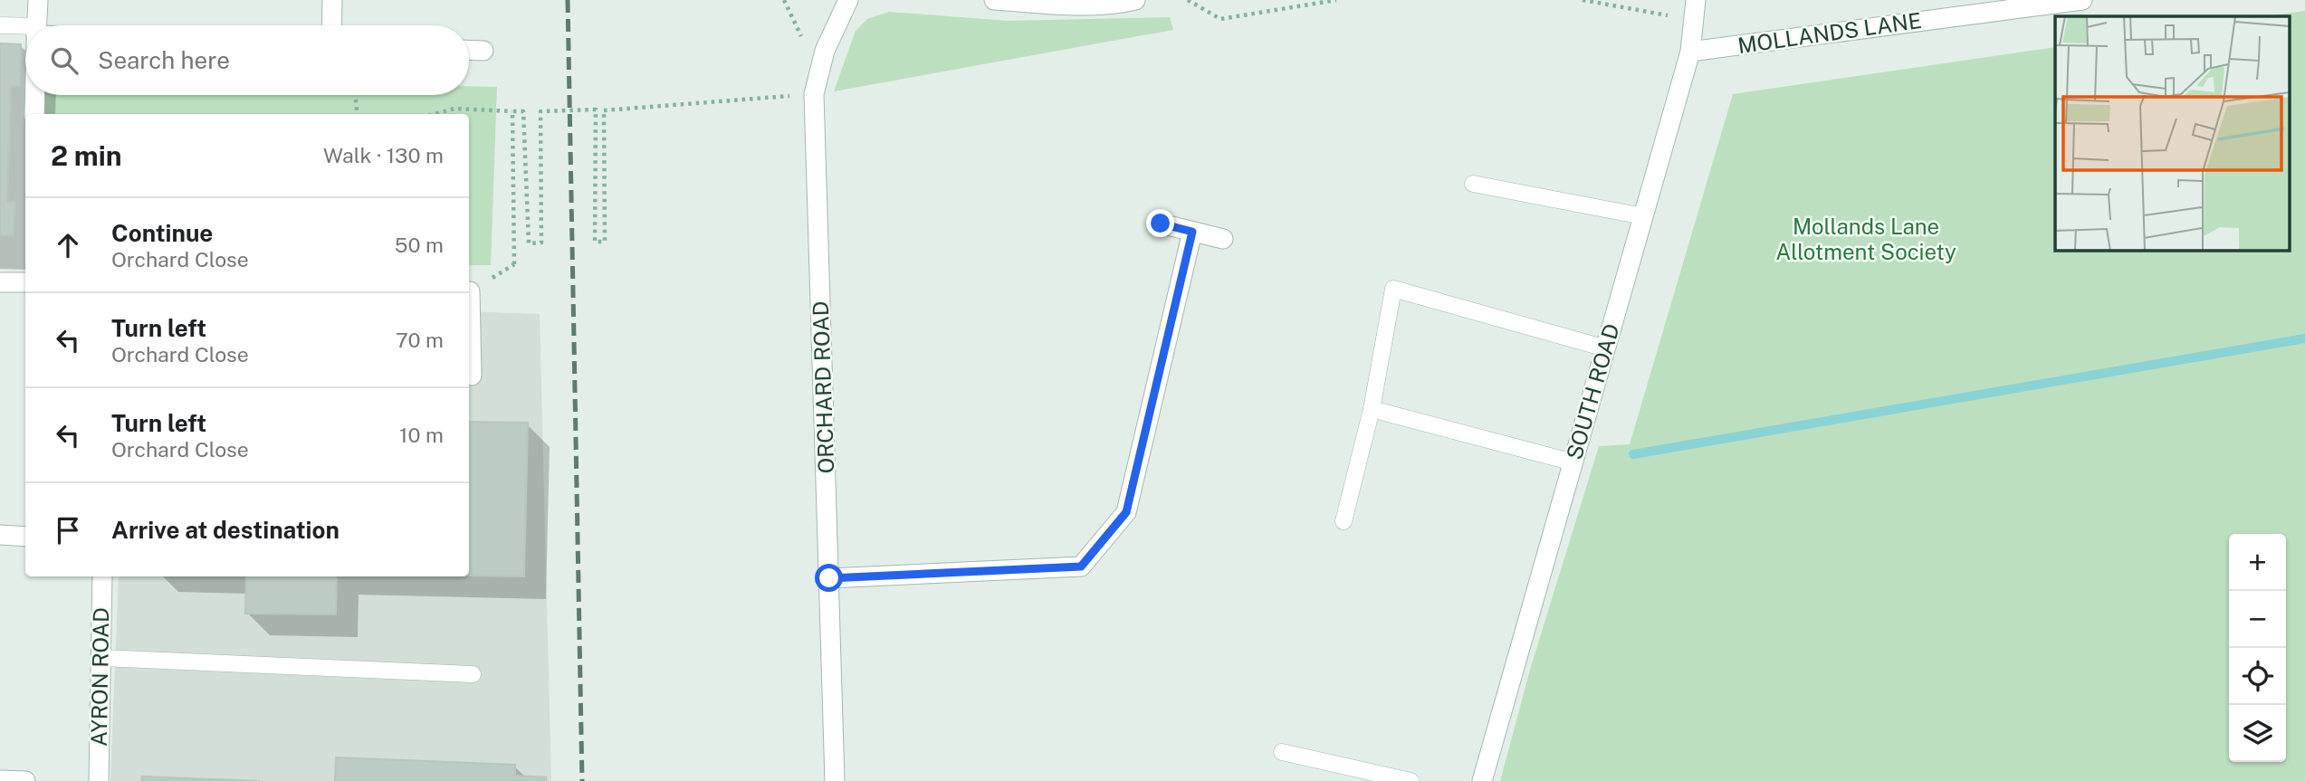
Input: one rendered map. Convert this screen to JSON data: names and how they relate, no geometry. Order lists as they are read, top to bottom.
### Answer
{
  "streets": {
    "street": [
      "MOLLANDS LANE",
      "ORCHARD ROAD",
      "SOUTH ROAD",
      "AYRON ROAD"
    ]
  },
  "crossings": [
    ["MOLLANDS LANE", "SOUTH ROAD"]
  ],
  "parks": ["Mollands Lane Allotment Society"],
  "page": {
    "search": "Search here",
    "heading": ["2 min", "Walk · 130 m"],
    "list": [
      ["Continue", "Orchard Close", "50 m"],
      ["Turn left", "Orchard Close", "70 m"],
      ["Turn left", "Orchard Close", "10 m"],
      "Arrive at destination"
    ],
    "map_buttons": ["+", "−"]
  }
}
